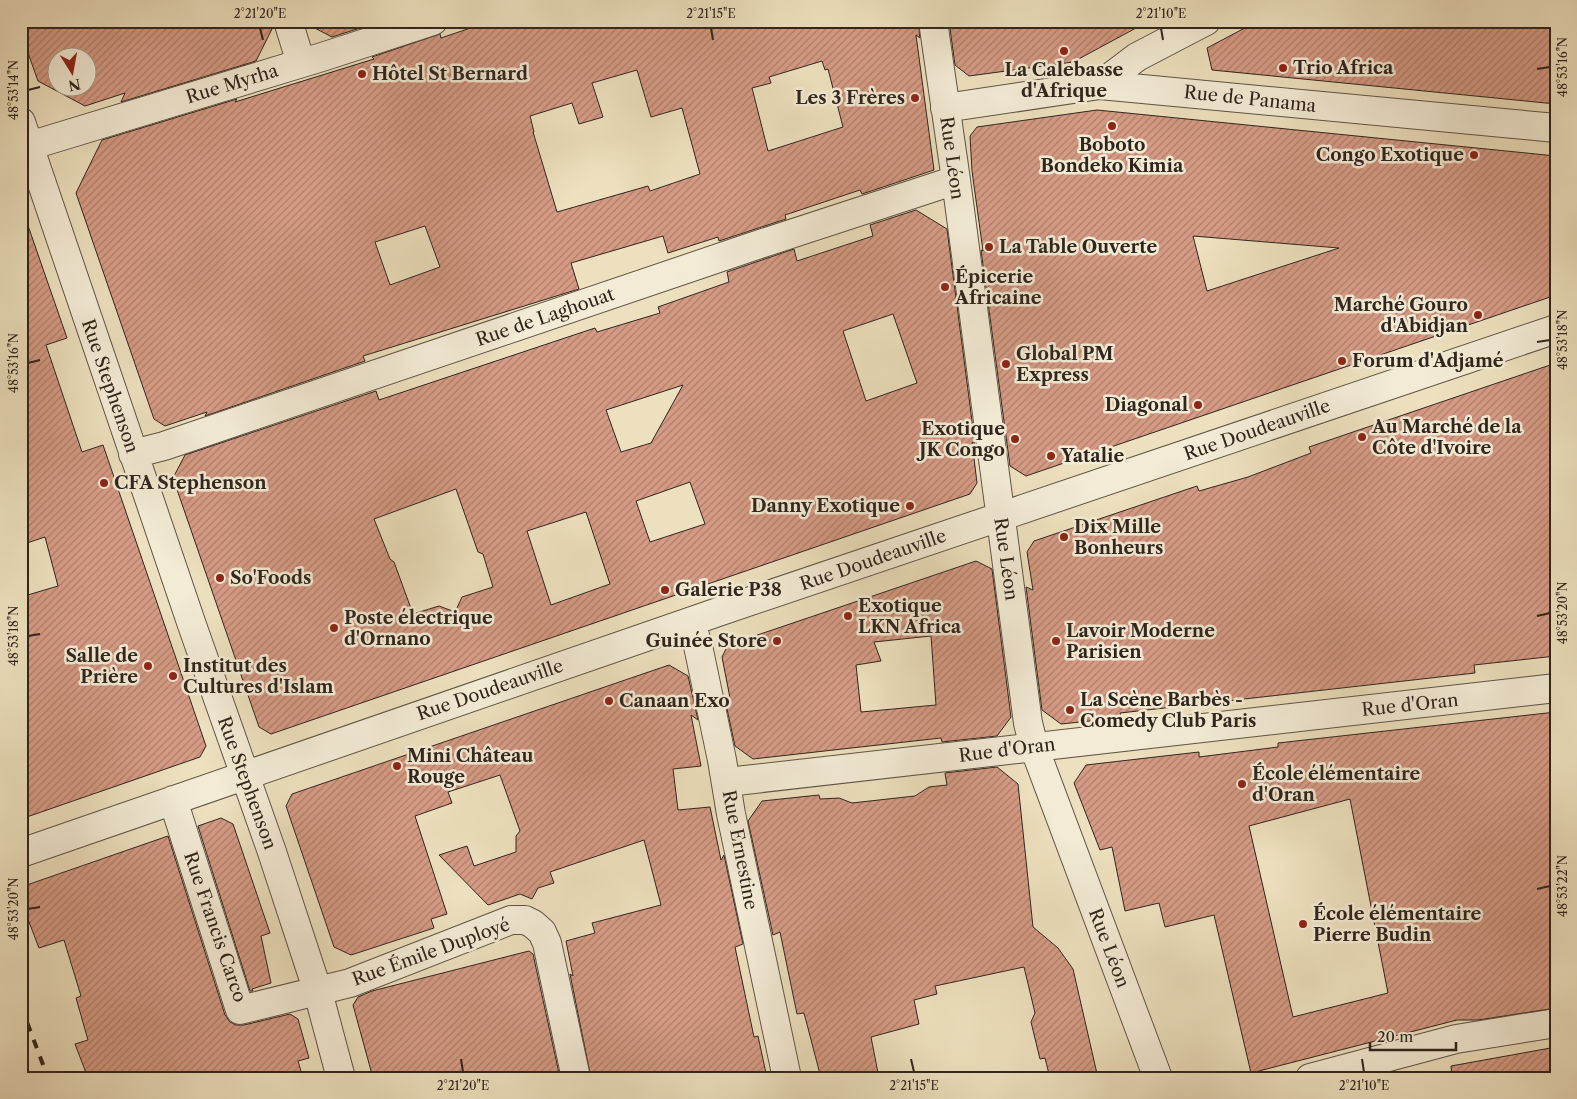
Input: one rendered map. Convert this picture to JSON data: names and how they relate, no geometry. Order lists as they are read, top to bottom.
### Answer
{
  "streets": {
    "street": [
      "Rue Myrha",
      "Rue de Panama",
      "Rue Léon",
      "Rue de Laghouat",
      "Rue Stephenson",
      "Rue Doudeauville",
      "Rue d'Oran",
      "Rue Ernestine",
      "Rue Francis Carco",
      "Rue Émile Duployé"
    ]
  },
  "crossings": [
    ["Rue Myrha", "Rue Stephenson"],
    ["Rue de Panama", "Rue Léon"],
    ["Rue Léon", "Rue de Laghouat"],
    ["Rue Léon", "Rue Doudeauville"],
    ["Rue Léon", "Rue d'Oran"],
    ["Rue de Laghouat", "Rue Stephenson"],
    ["Rue Stephenson", "Rue Doudeauville"],
    ["Rue Stephenson", "Rue Francis Carco"],
    ["Rue Stephenson", "Rue Émile Duployé"],
    ["Rue Doudeauville", "Rue Ernestine"],
    ["Rue Doudeauville", "Rue Francis Carco"],
    ["Rue d'Oran", "Rue Ernestine"],
    ["Rue Francis Carco", "Rue Émile Duployé"]
  ],
  "places": [
    "La Calebasse d'Afrique",
    "Trio Africa",
    "Hôtel St Bernard",
    "Les 3 Frères",
    "Boboto Bondeko Kimia",
    "Congo Exotique",
    "La Table Ouverte",
    "Épicerie Africaine",
    "Marché Gouro d'Abidjan",
    "Forum d'Adjamé",
    "Global PM Express",
    "Diagonal",
    "Au Marché de la Côte d'Ivoire",
    "Exotique JK Congo",
    "Yatalie",
    "CFA Stephenson",
    "Danny Exotique",
    "Dix Mille Bonheurs",
    "So'Foods",
    "Galerie P38",
    "Exotique LKN Africa",
    "Poste électrique d'Ornano",
    "Guinée Store",
    "Lavoir Moderne Parisien",
    "Salle de Prière",
    "Institut des Cultures d'Islam",
    "Canaan Exo",
    "La Scène Barbès - Comedy Club Paris",
    "Mini Château Rouge",
    "École élémentaire d'Oran",
    "École élémentaire Pierre Budin"
  ],
  "scale_bar": "20 m",
  "north": "bottom",
  "coordinates": [
    "2°21'20\"E",
    "2°21'15\"E",
    "2°21'10\"E",
    "48°53'16\"N",
    "48°53'14\"N",
    "48°53'18\"N",
    "48°53'20\"N",
    "48°53'22\"N"
  ]
}
